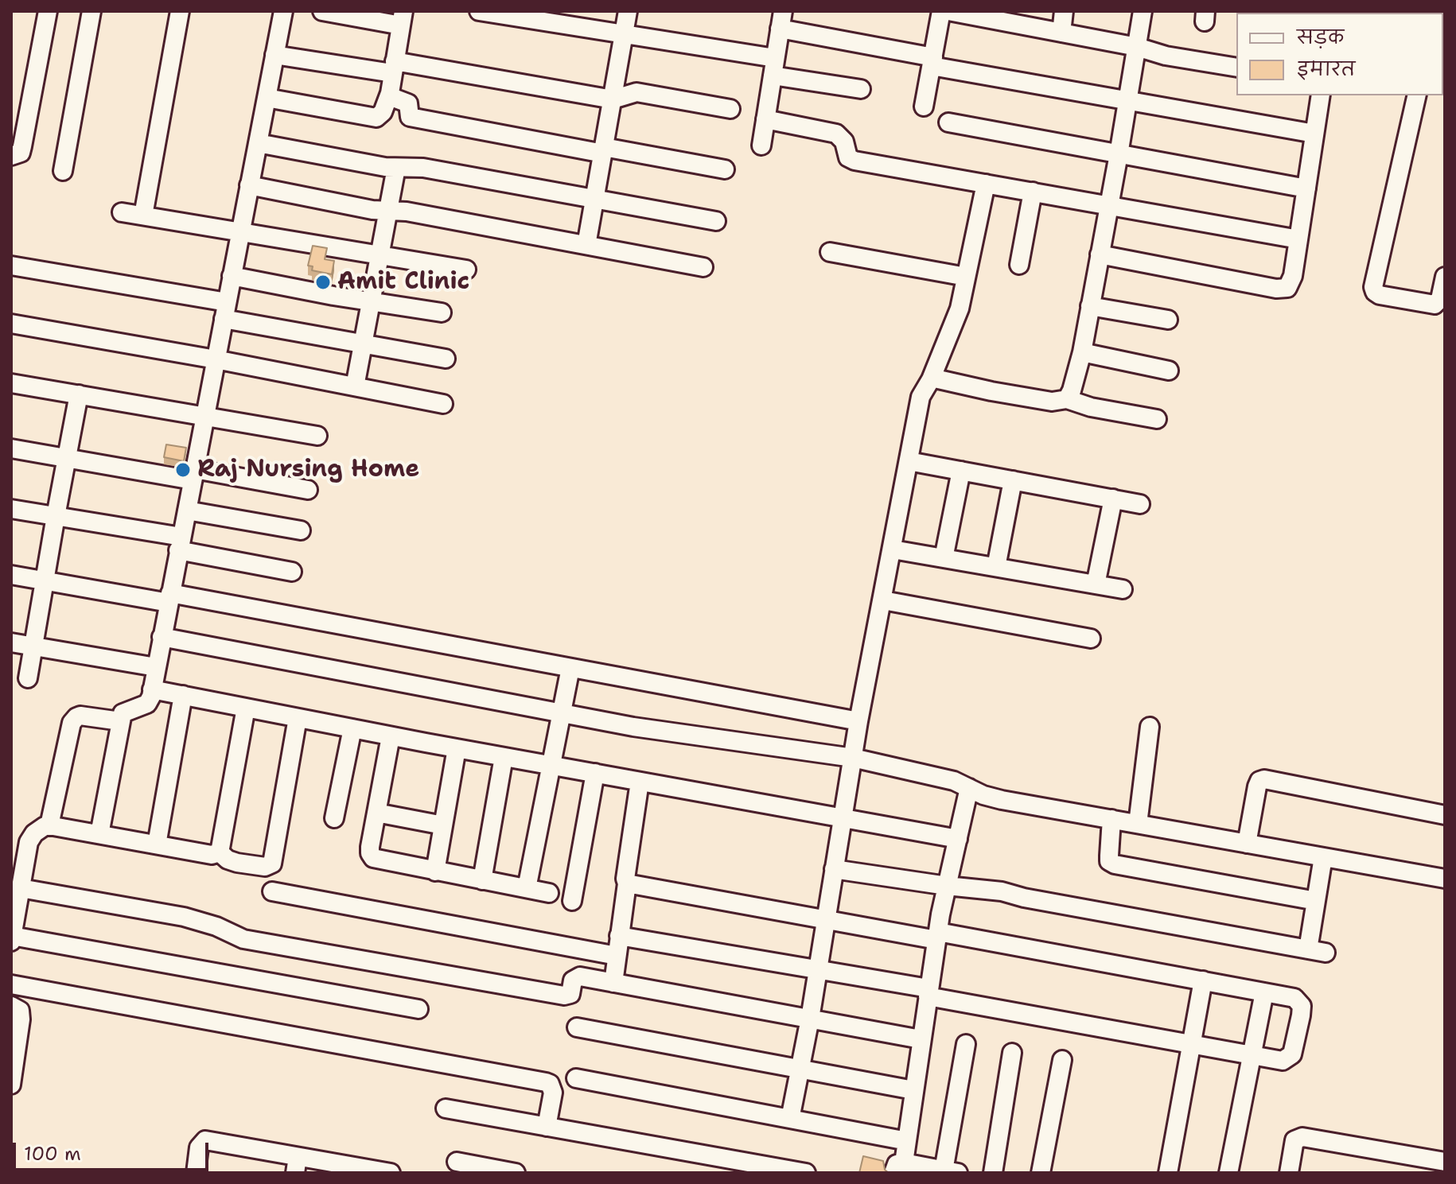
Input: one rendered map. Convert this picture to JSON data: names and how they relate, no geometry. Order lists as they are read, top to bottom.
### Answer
{
  "places": ["Amit Clinic", "Raj Nursing Home"],
  "legend": ["सड़क", "इमारत"],
  "scale_bar": "100 m"
}
